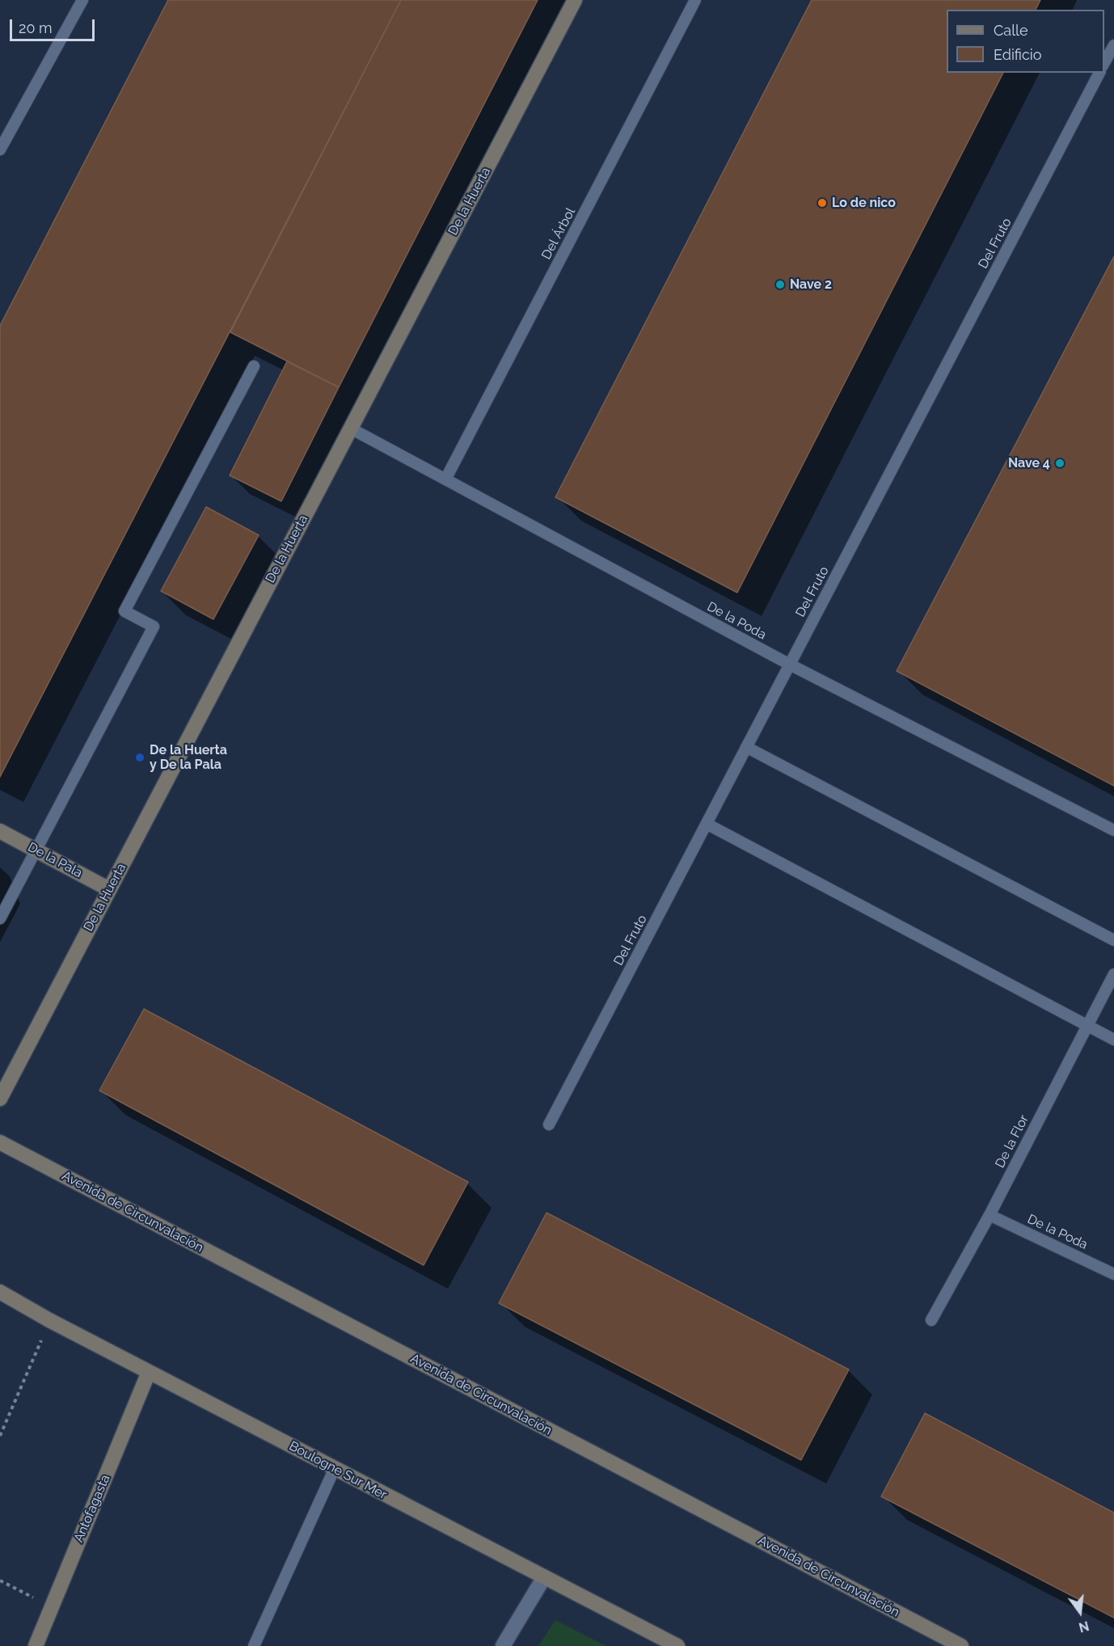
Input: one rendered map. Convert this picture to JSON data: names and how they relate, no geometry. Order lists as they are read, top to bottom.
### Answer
{
  "streets": {
    "street": [
      "De la Huerta",
      "De la Pala",
      "Avenida de Circunvalación",
      "Boulogne Sur Mer",
      "Antofagasta"
    ],
    "lane": [
      "Del Árbol",
      "Del Fruto",
      "De la Poda",
      "De la Flor"
    ]
  },
  "crossings": [
    ["De la Huerta", "De la Poda"],
    ["De la Huerta", "De la Pala"],
    ["Del Árbol", "De la Poda"],
    ["Del Fruto", "De la Poda"],
    ["De la Poda", "De la Flor"],
    ["Boulogne Sur Mer", "Antofagasta"]
  ],
  "places": [
    "Lo de nico",
    "Nave 2",
    "Nave 4",
    "De la Huerta y De la Pala"
  ],
  "legend": ["Calle", "Edificio"],
  "scale_bar": "20 m",
  "north": "bottom"
}
